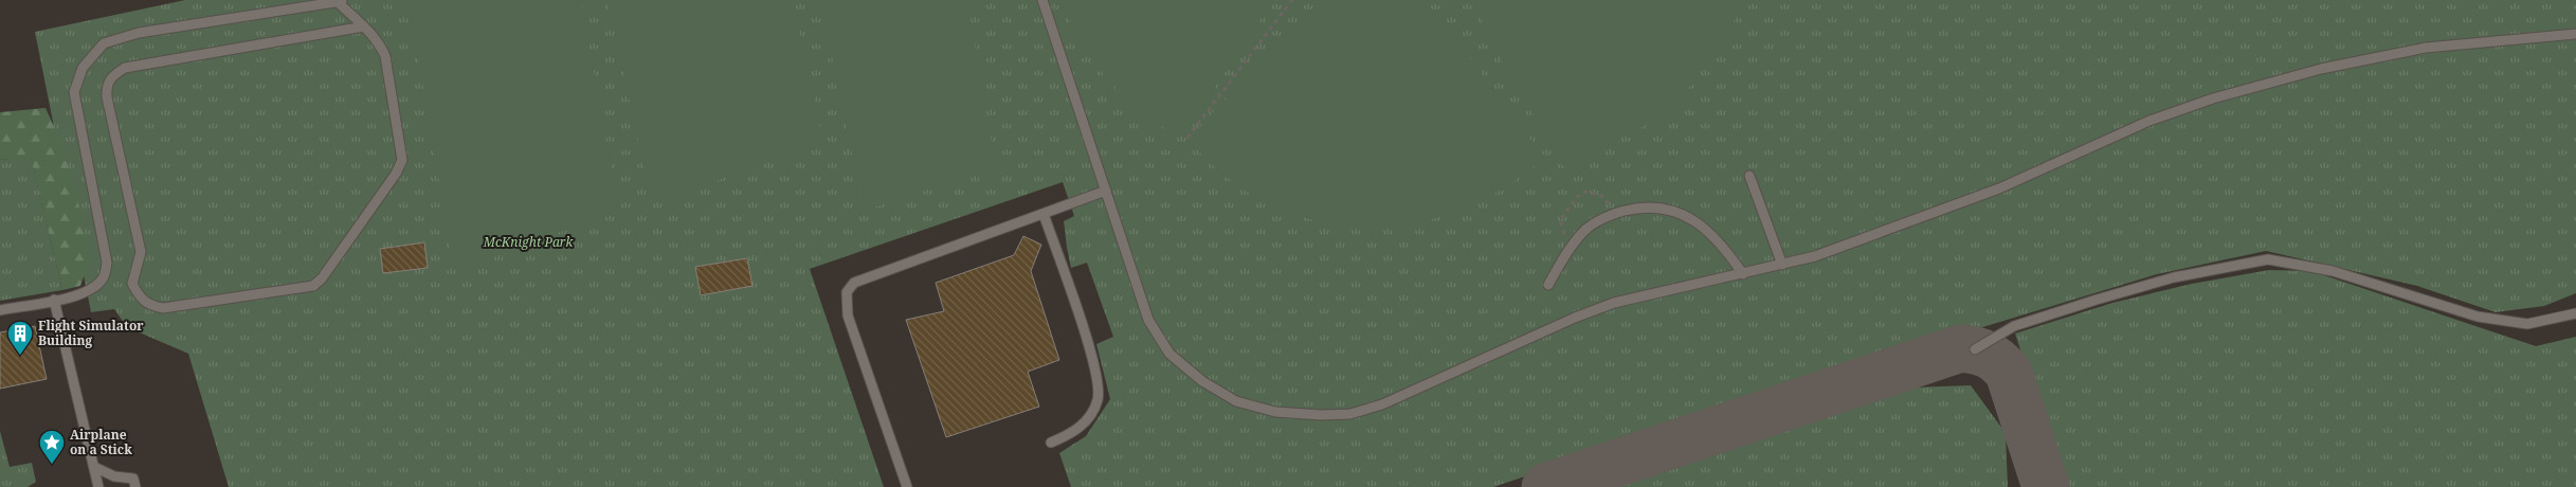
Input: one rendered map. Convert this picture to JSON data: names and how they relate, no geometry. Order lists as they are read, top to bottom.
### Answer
{
  "parks": ["McKnight Park"],
  "places": {
    "building": ["Flight Simulator Building"],
    "place": ["Airplane on a Stick"]
  }
}
